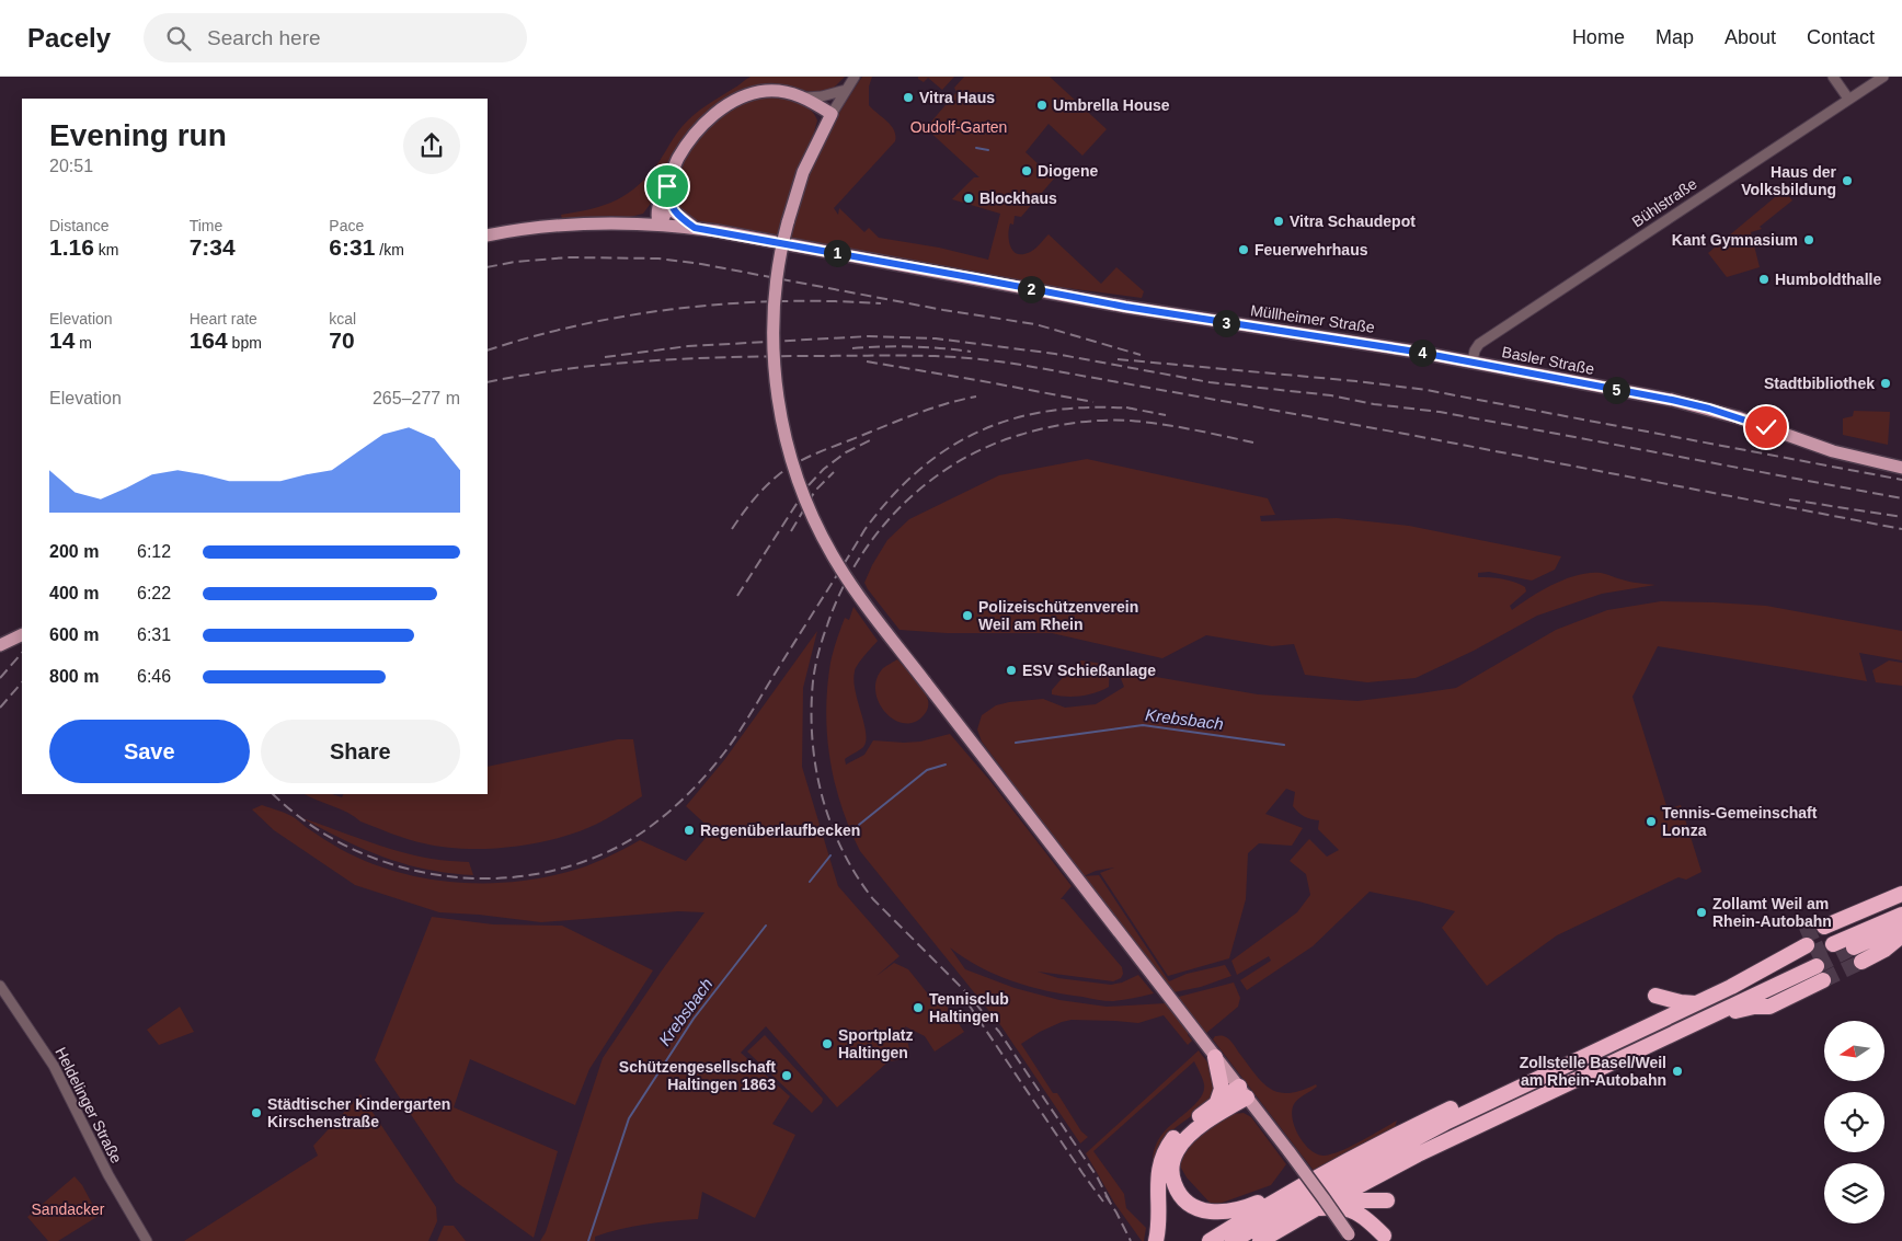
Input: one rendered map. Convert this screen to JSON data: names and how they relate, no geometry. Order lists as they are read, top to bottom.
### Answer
{
  "streets": {
    "main road": ["Müllheimer Straße", "Basler Straße"],
    "street": ["Bühlstraße", "Heldelinger Straße"]
  },
  "crossings": [
    ["Bühlstraße", "Müllheimer Straße"],
    ["Bühlstraße", "Basler Straße"],
    ["Müllheimer Straße", "Basler Straße"]
  ],
  "water": ["Krebsbach"],
  "parks": ["Oudolf-Garten", "Sandacker"],
  "places": [
    "Vitra Haus",
    "Umbrella House",
    "Diogene",
    "Haus der Volksbildung",
    "Blockhaus",
    "Vitra Schaudepot",
    "Kant Gymnasium",
    "Feuerwehrhaus",
    "Humboldthalle",
    "Stadtbibliothek",
    "Polizeischützenverein Weil am Rhein",
    "ESV Schießanlage",
    "Tennis-Gemeinschaft Lonza",
    "Regenüberlaufbecken",
    "Zollamt Weil am Rhein-Autobahn",
    "Tennisclub Haltingen",
    "Sportplatz Haltingen",
    "Zollstelle Basel/Weil am Rhein-Autobahn",
    "Schützengesellschaft Haltingen 1863",
    "Städtischer Kindergarten Kirschenstraße"
  ],
  "north": "left",
  "page": {
    "header": "Pacely",
    "search": "Search here",
    "nav": [
      "Home",
      "Map",
      "About",
      "Contact"
    ],
    "heading": ["Evening run", "20:51"],
    "stats": [
      ["Distance", "1.16 km"],
      ["Time", "7:34"],
      ["Pace", "6:31 /km"],
      ["Elevation", "14 m"],
      ["Heart rate", "164 bpm"],
      ["kcal", "70"]
    ],
    "pins": [
      "1",
      "2",
      "3",
      "4",
      "5"
    ],
    "chart": ["Elevation", "265–277 m"],
    "list": [
      {
        "name": "200 m",
        "note": "6:12"
      },
      {
        "name": "400 m",
        "note": "6:22"
      },
      {
        "name": "600 m",
        "note": "6:31"
      },
      {
        "name": "800 m",
        "note": "6:46"
      }
    ],
    "buttons": ["Save", "Share"]
  }
}
